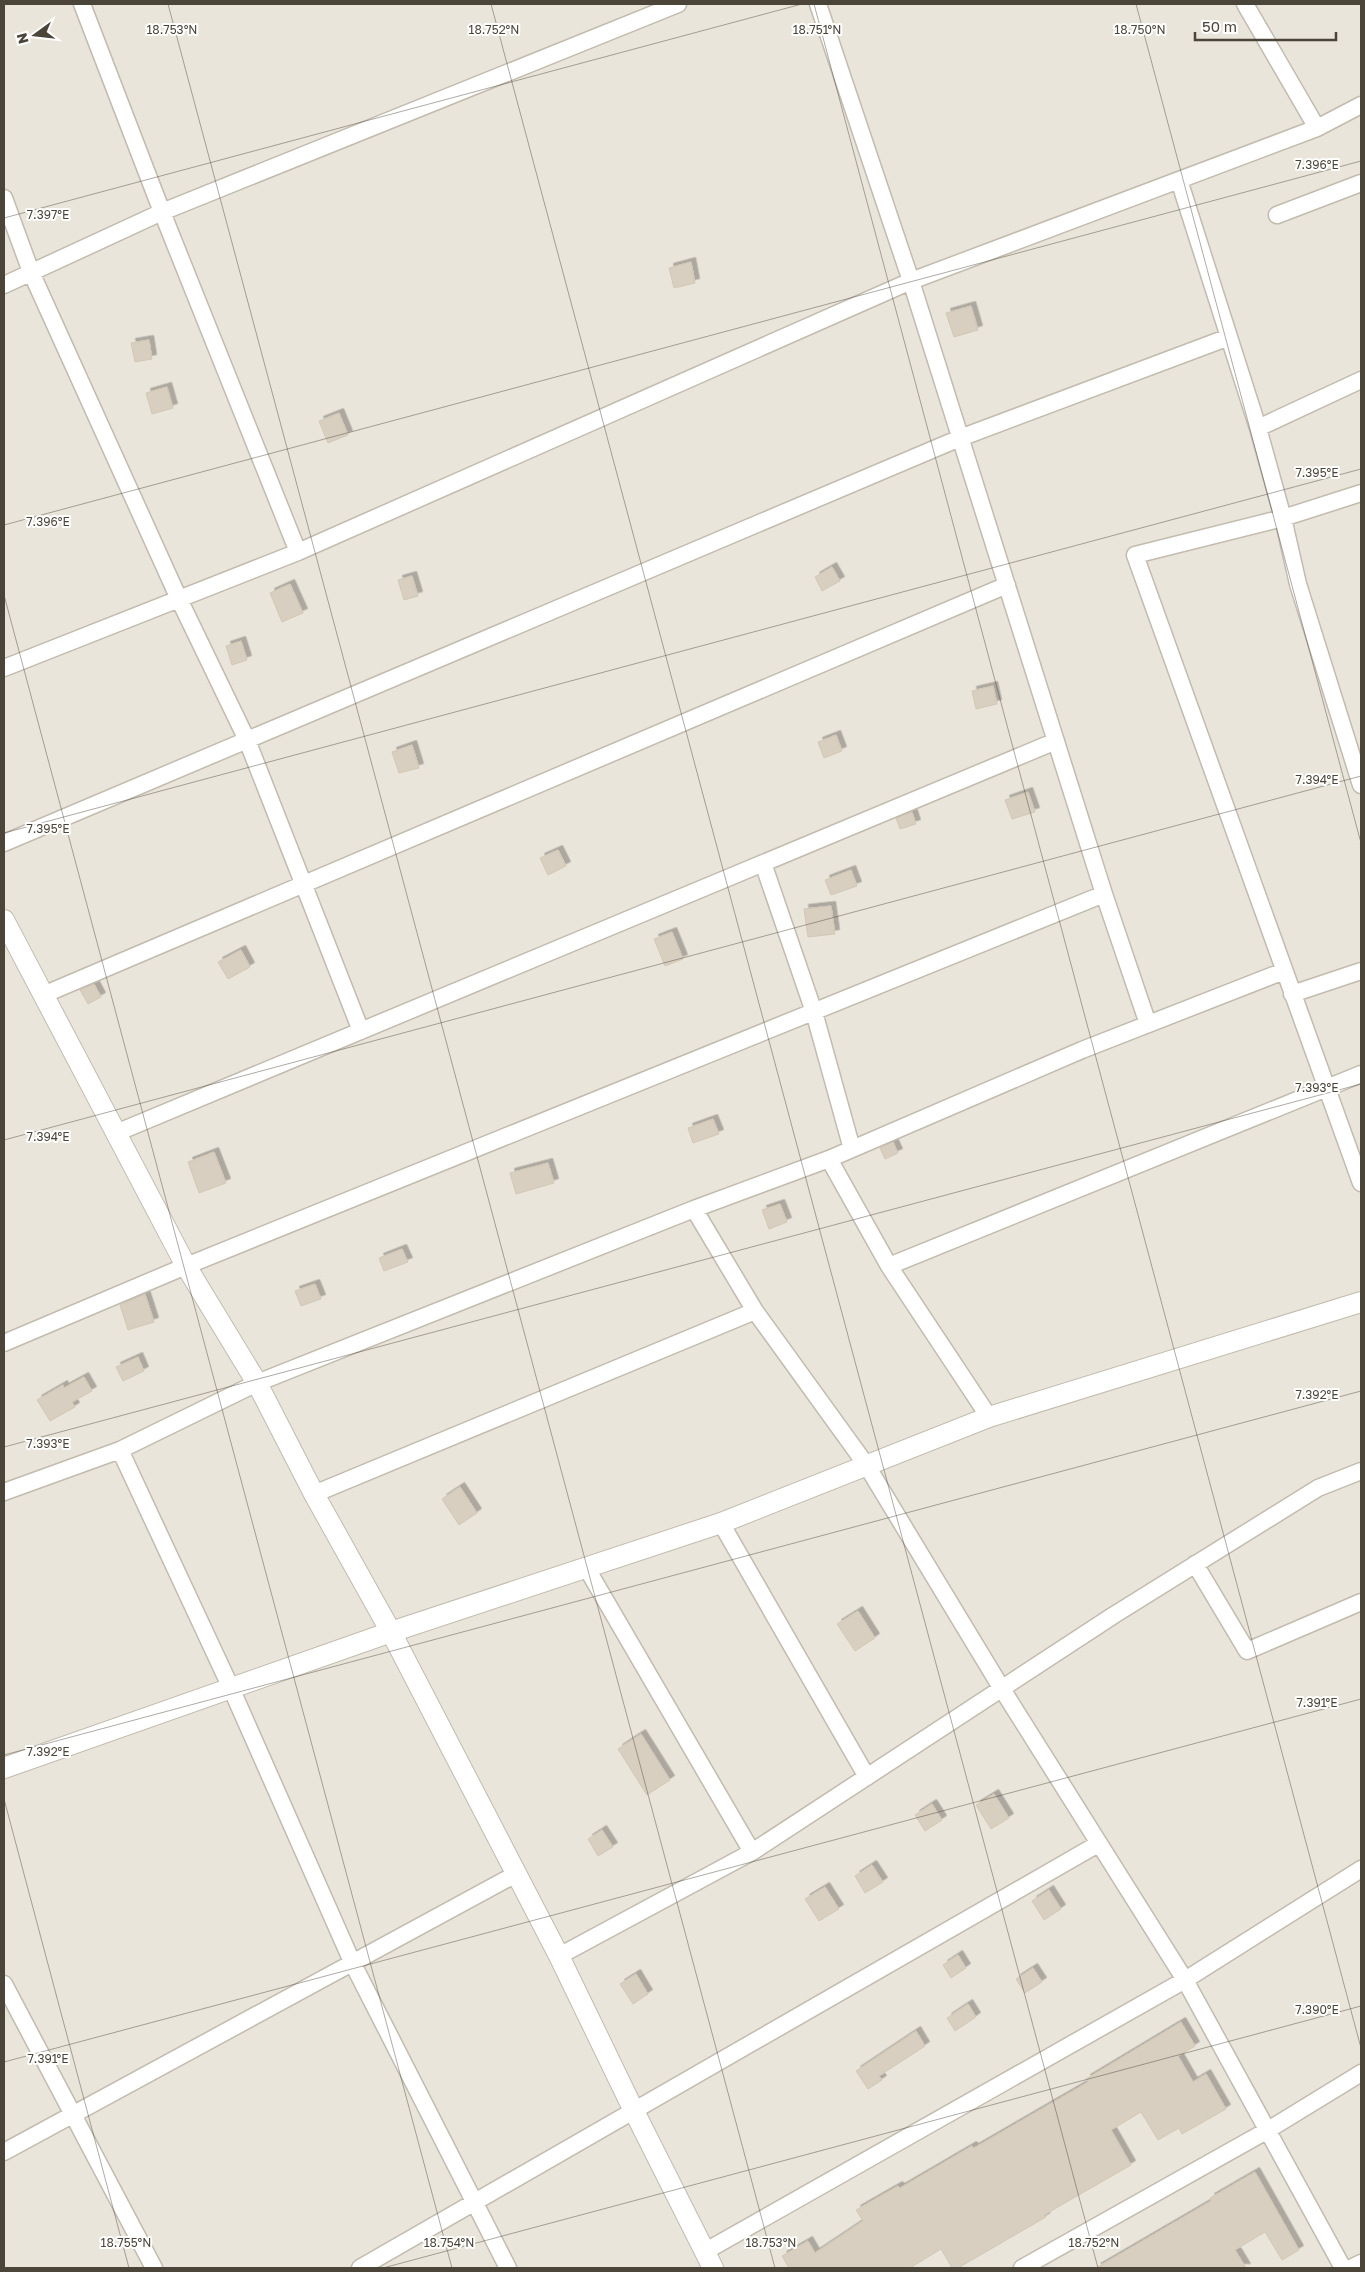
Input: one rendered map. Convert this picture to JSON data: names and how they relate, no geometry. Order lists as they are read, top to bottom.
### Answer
{
  "scale_bar": "50 m",
  "north": "left",
  "coordinates": [
    "18.753°N",
    "18.752°N",
    "18.751°N",
    "18.750°N",
    "7.396°E",
    "7.397°E",
    "7.395°E",
    "7.394°E",
    "7.393°E",
    "7.392°E",
    "7.391°E",
    "7.390°E",
    "18.755°N",
    "18.754°N"
  ]
}
